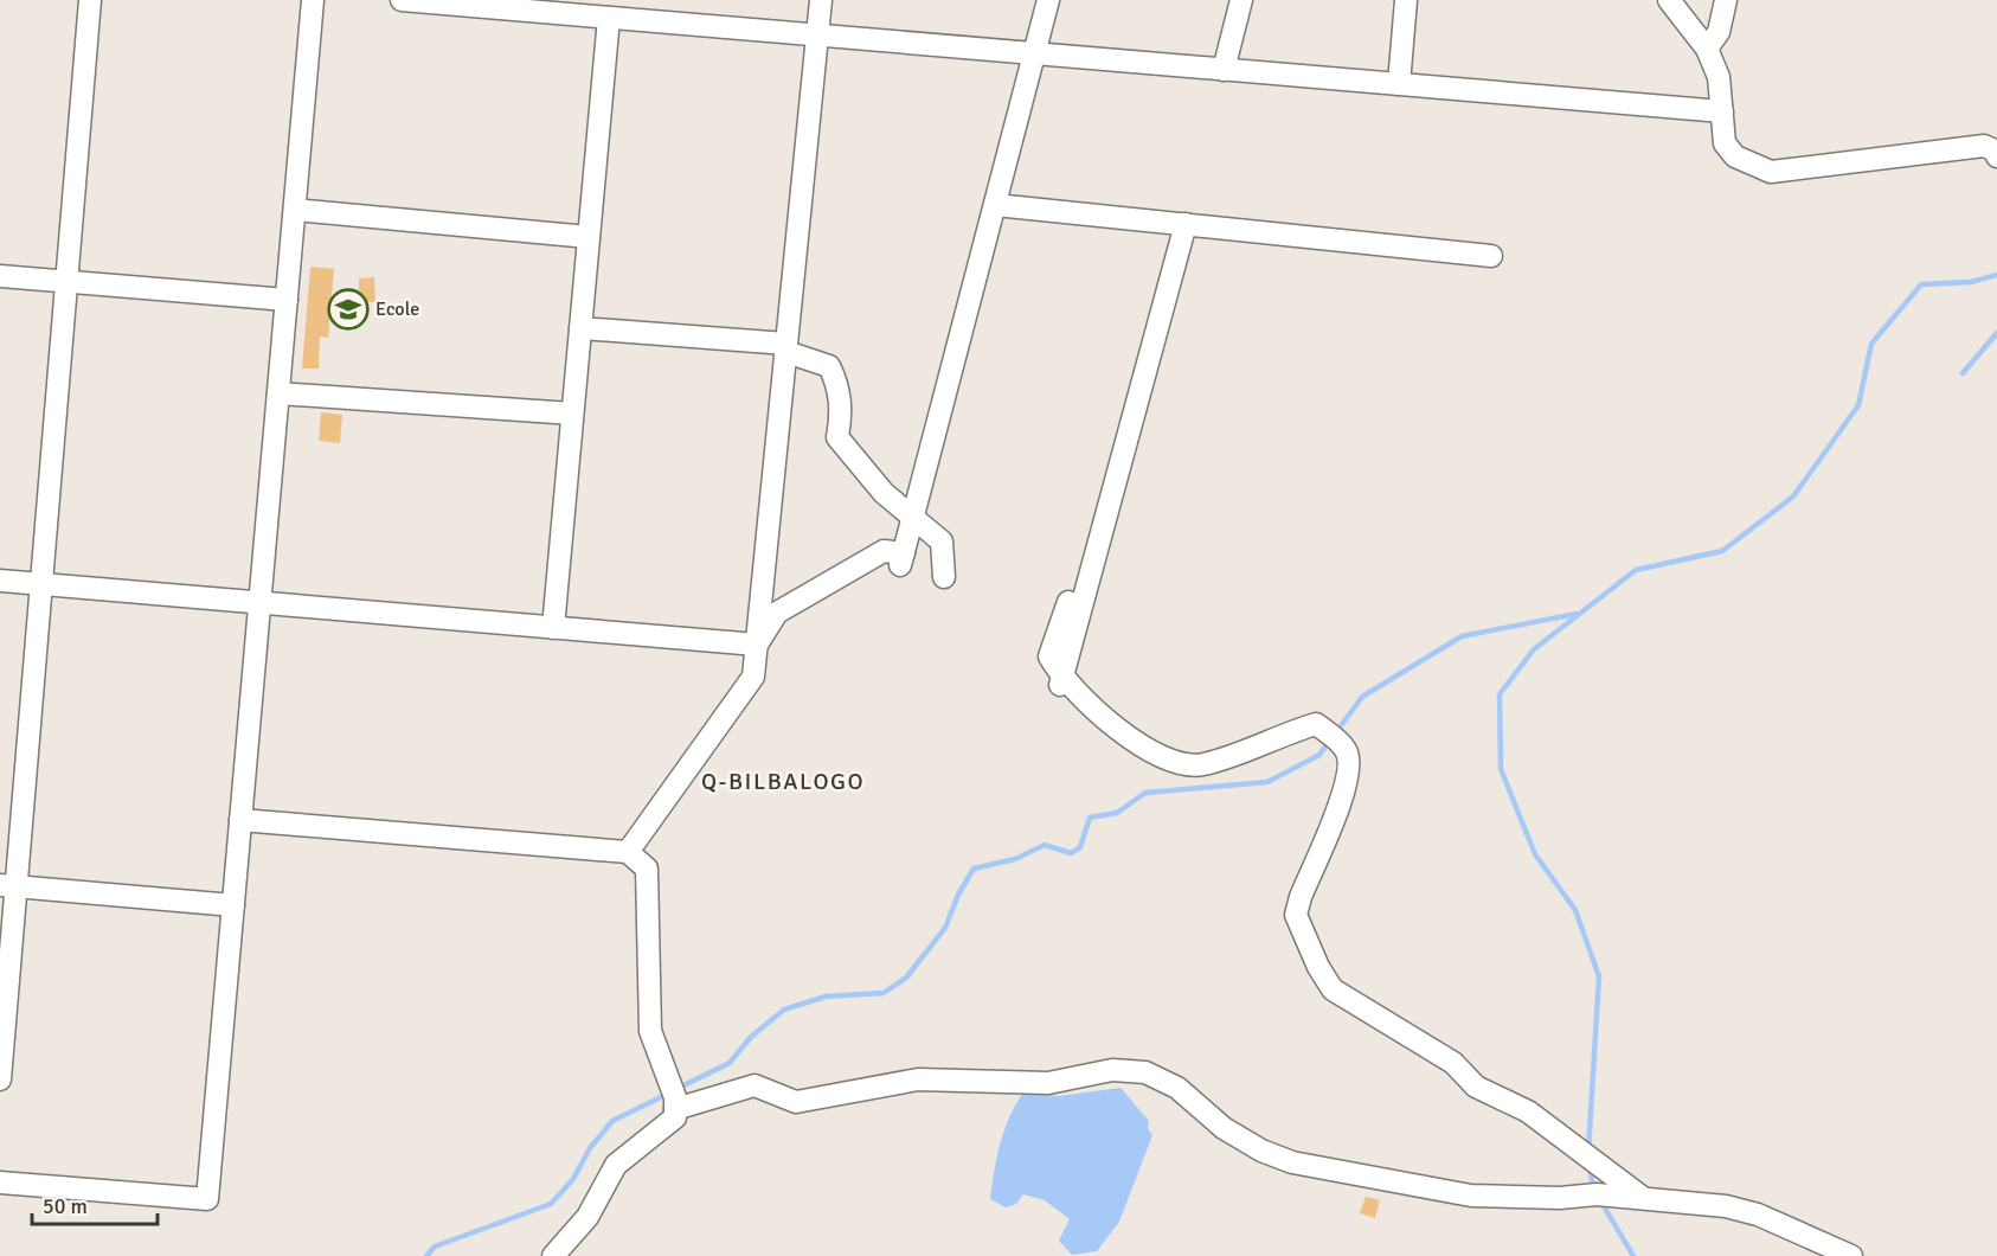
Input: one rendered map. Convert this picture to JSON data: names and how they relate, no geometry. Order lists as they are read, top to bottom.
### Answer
{
  "districts": ["Q-BILBALOGO"],
  "places": {
    "school or university": ["Ecole"]
  },
  "scale_bar": "50 m"
}
